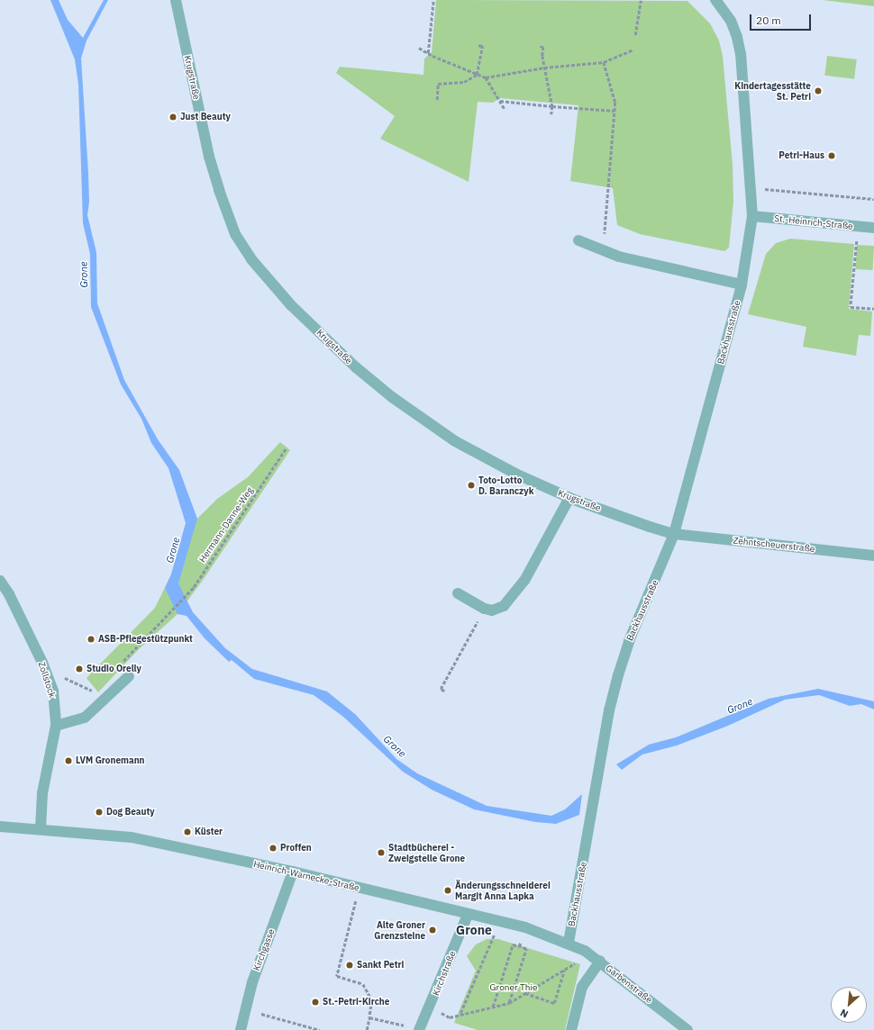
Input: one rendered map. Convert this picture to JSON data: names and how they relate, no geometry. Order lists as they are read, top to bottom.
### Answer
{
  "streets": {
    "street": [
      "Krugstraße",
      "St.-Heinrich-Straße",
      "Backhausstraße",
      "Zehntscheuerstraße",
      "Zollstock",
      "Heinrich-Warnecke-Straße",
      "Kirchgasse",
      "Kirchstraße",
      "Garbenstraße"
    ],
    "path": ["Hermann-Danne-Weg"]
  },
  "crossings": [
    ["Krugstraße", "Backhausstraße"],
    ["Krugstraße", "Zehntscheuerstraße"],
    ["St.-Heinrich-Straße", "Backhausstraße"],
    ["Backhausstraße", "Zehntscheuerstraße"],
    ["Backhausstraße", "Heinrich-Warnecke-Straße"],
    ["Backhausstraße", "Garbenstraße"],
    ["Zollstock", "Heinrich-Warnecke-Straße"],
    ["Heinrich-Warnecke-Straße", "Kirchgasse"],
    ["Heinrich-Warnecke-Straße", "Kirchstraße"],
    ["Heinrich-Warnecke-Straße", "Garbenstraße"]
  ],
  "districts": ["Grone"],
  "water": ["Grone"],
  "parks": ["Groner Thie"],
  "places": [
    "Kindertagesstätte St. Petri",
    "Just Beauty",
    "Petri-Haus",
    "Toto-Lotto D. Baranczyk",
    "ASB-Pflegestützpunkt",
    "Studio Orelly",
    "LVM Gronemann",
    "Dog Beauty",
    "Küster",
    "Proffen",
    "Stadtbücherei - Zweigstelle Grone",
    "Änderungsschneiderei Margit Anna Lapka",
    "Alte Groner Grenzsteine",
    "Sankt Petri",
    "St.-Petri-Kirche"
  ],
  "scale_bar": "20 m",
  "north": "bottom left"
}
